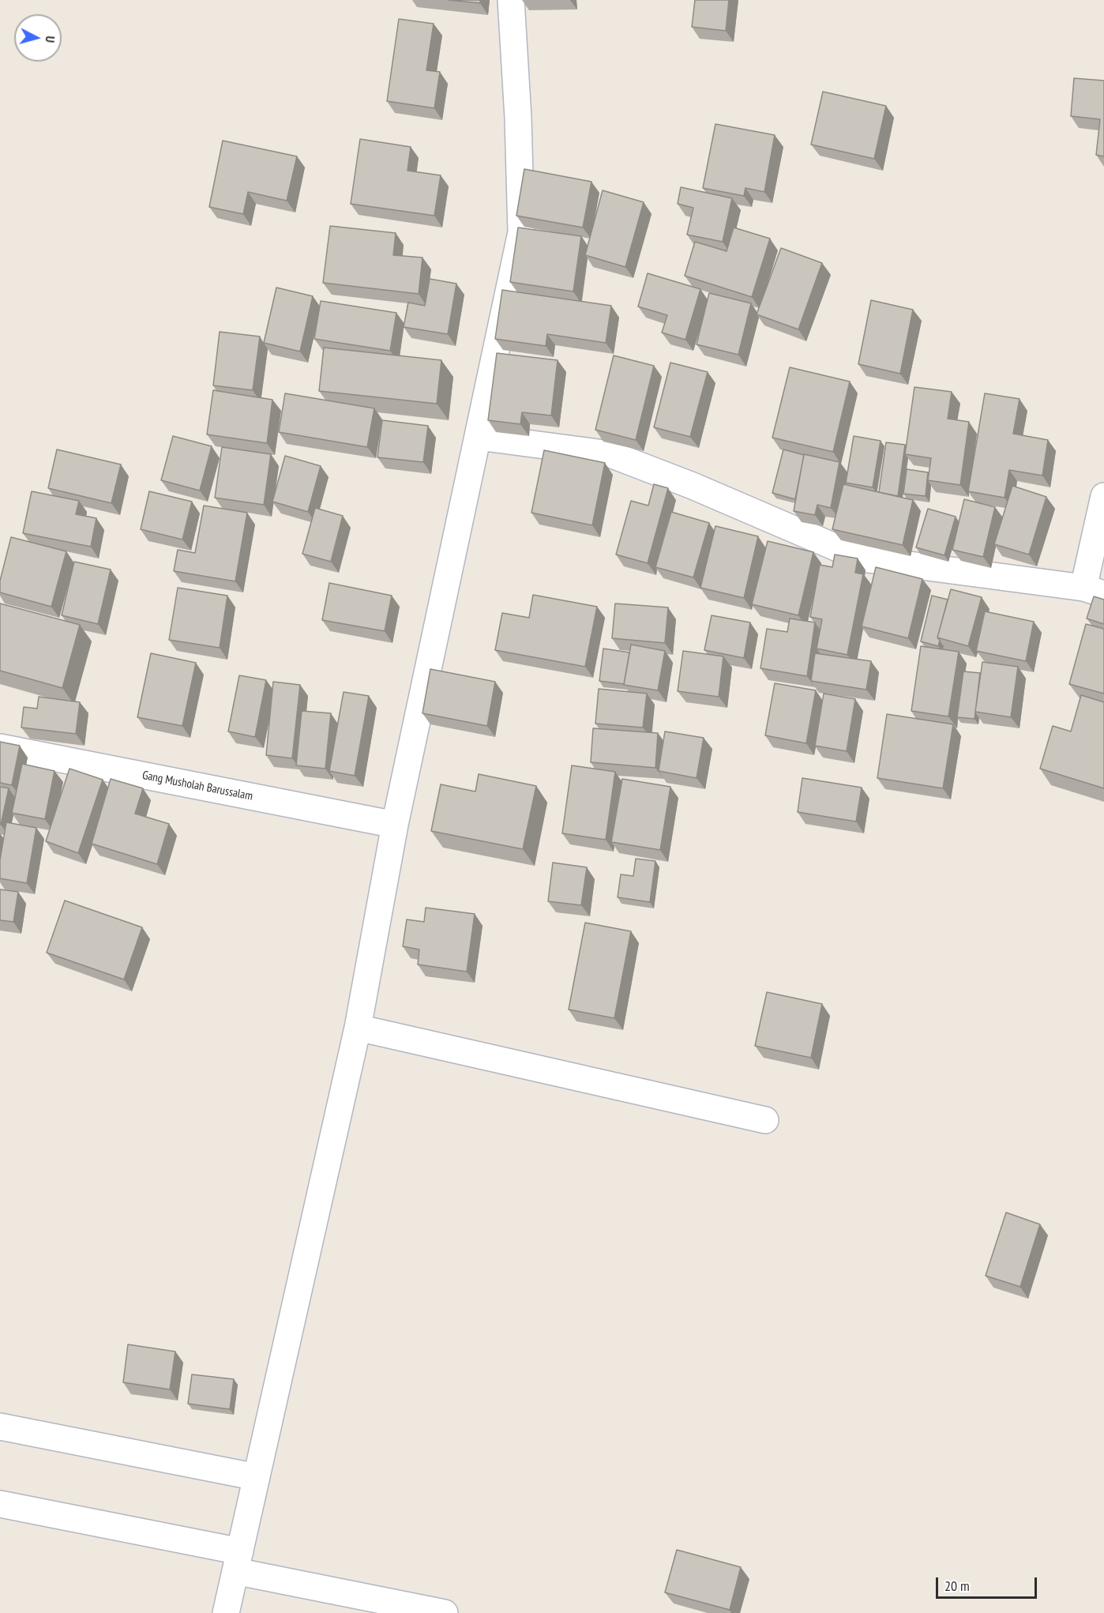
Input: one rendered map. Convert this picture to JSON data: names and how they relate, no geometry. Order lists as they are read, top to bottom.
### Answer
{
  "streets": {
    "street": ["Gang Musholah Barussalam"]
  },
  "scale_bar": "20 m",
  "north": "right"
}
